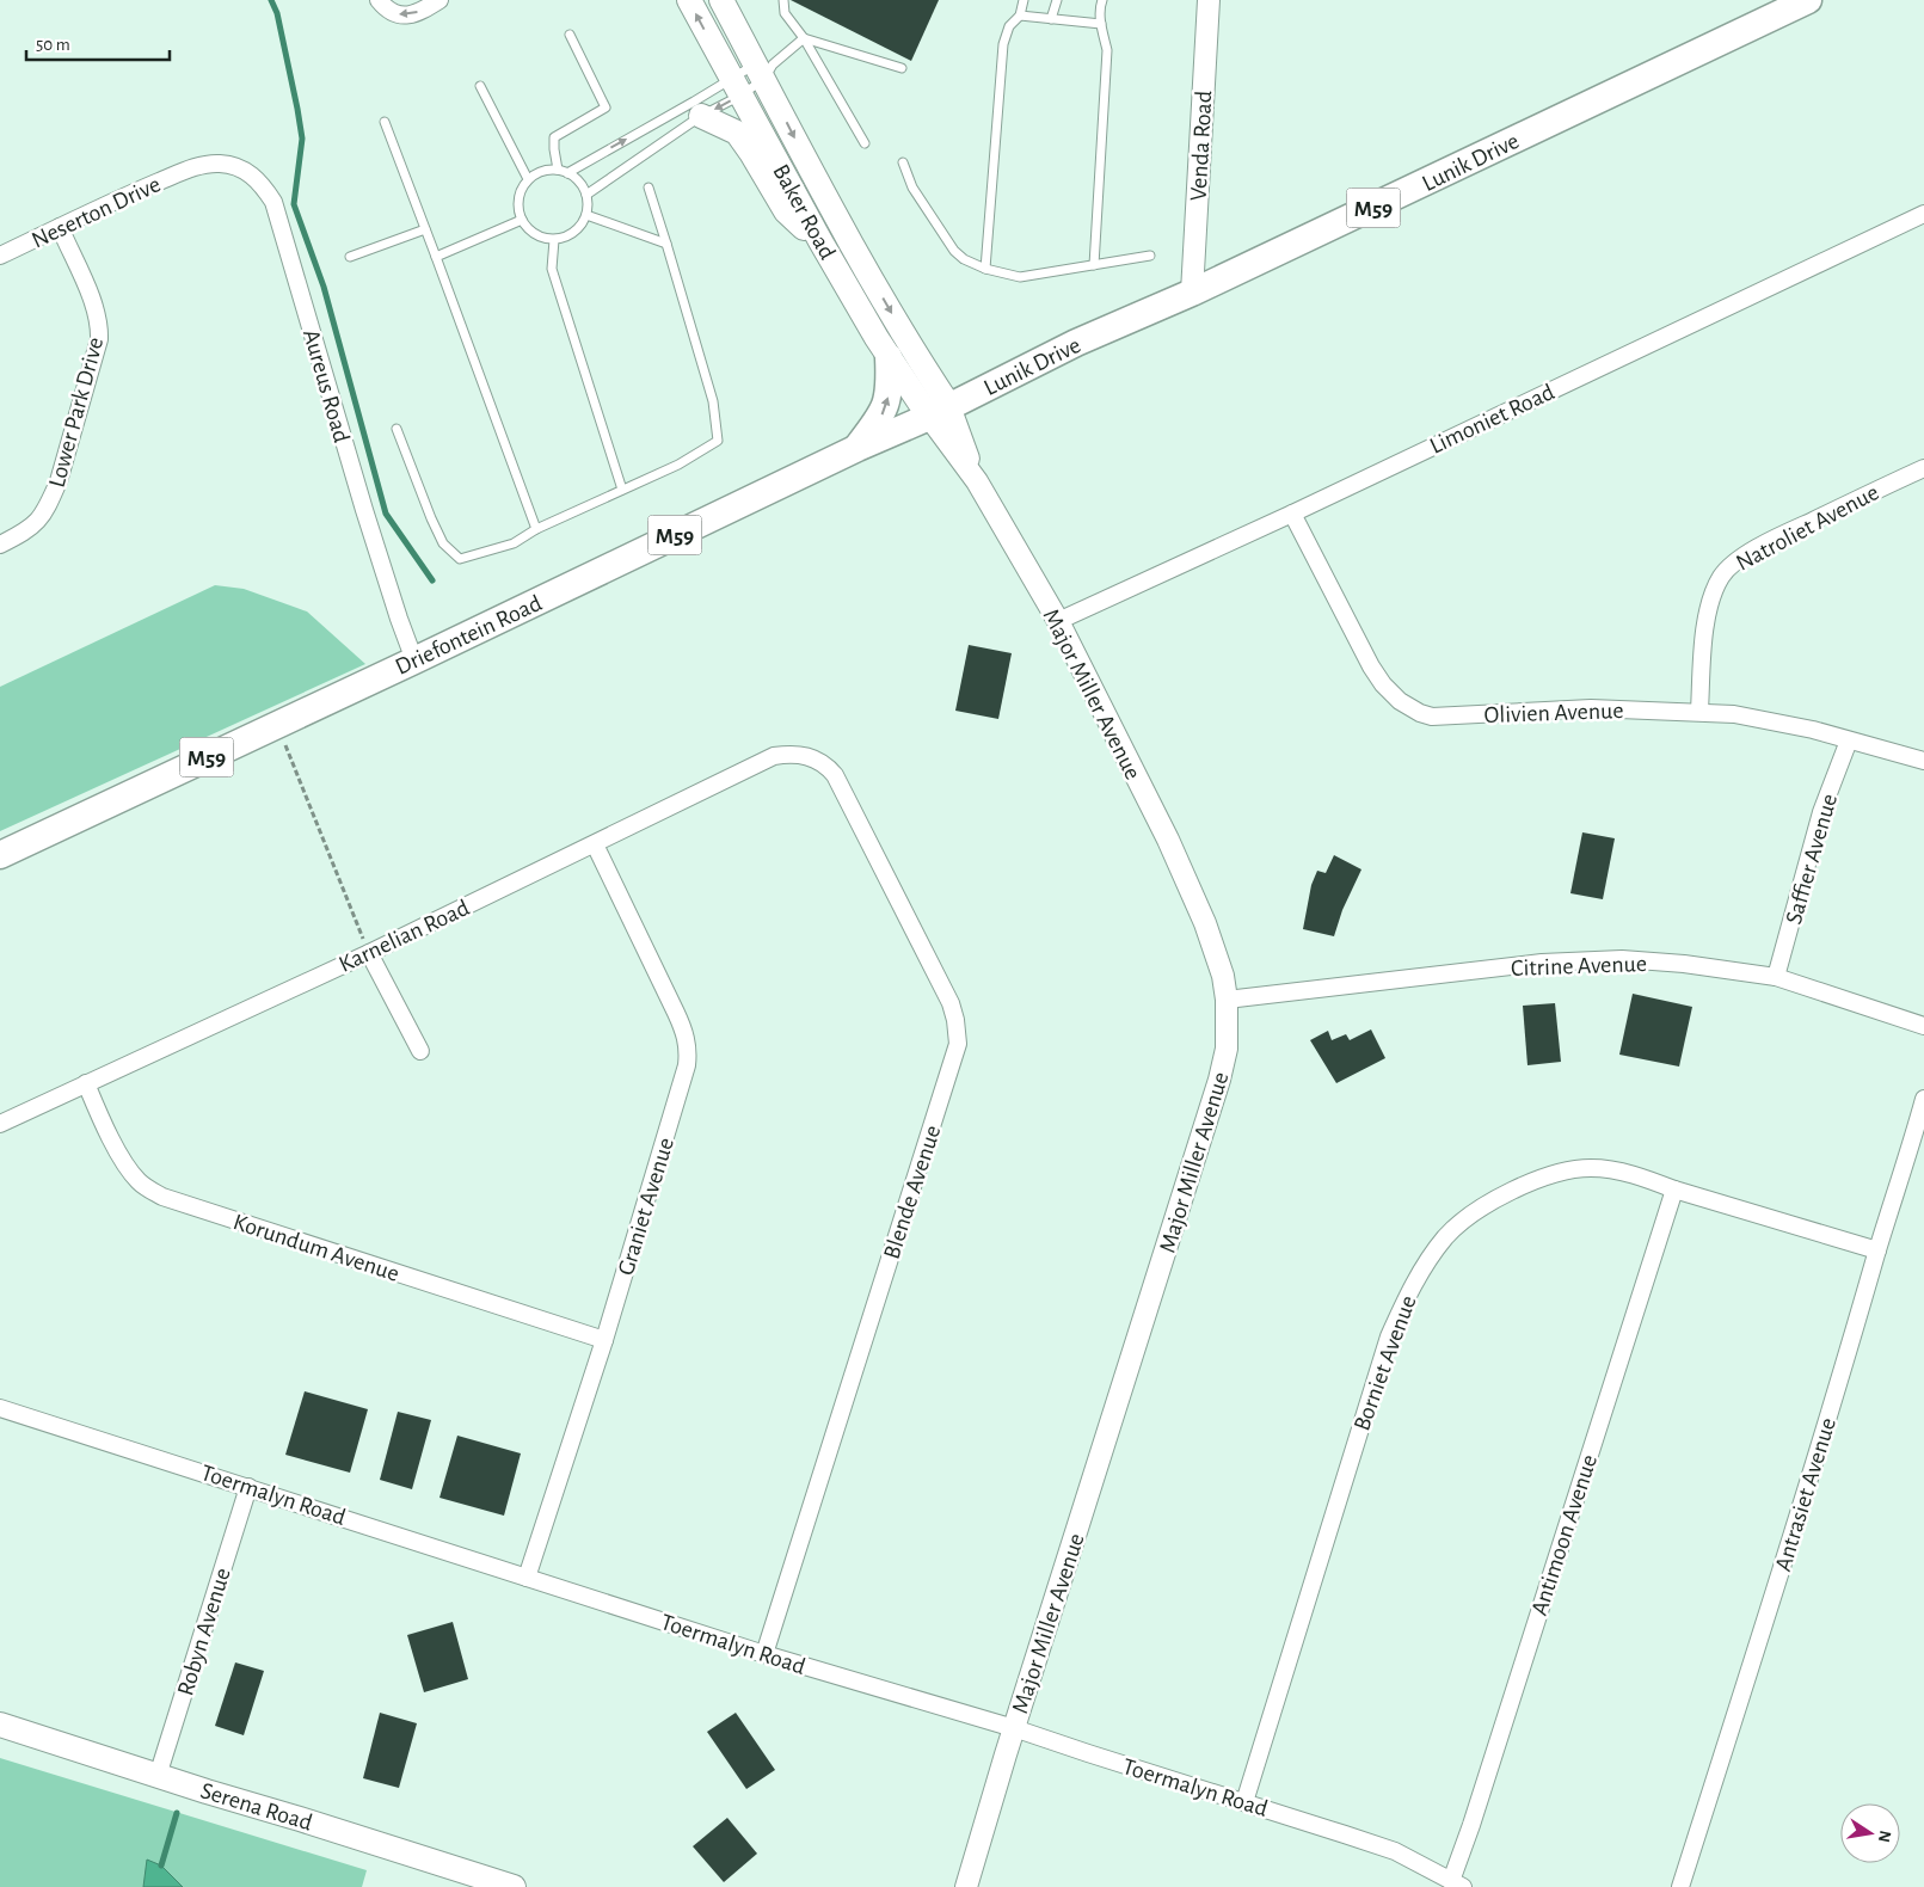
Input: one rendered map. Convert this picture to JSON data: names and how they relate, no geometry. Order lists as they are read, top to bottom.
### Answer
{
  "streets": {
    "main road": [
      "Lunik Drive",
      "M59",
      "Baker Road",
      "Driefontein Road",
      "Serena Road"
    ],
    "street": [
      "Venda Road",
      "Neserton Drive",
      "Aureus Road",
      "Lower Park Drive",
      "Limoniet Road",
      "Natroliet Avenue",
      "Major Miller Avenue",
      "Olivien Avenue",
      "Saffier Avenue",
      "Karnelian Road",
      "Citrine Avenue",
      "Blende Avenue",
      "Graniet Avenue",
      "Korundum Avenue",
      "Borniet Avenue",
      "Toermalyn Road",
      "Antrasiet Avenue",
      "Antimoon Avenue",
      "Robyn Avenue"
    ]
  },
  "crossings": [
    ["Venda Road", "Lunik Drive"],
    ["Lunik Drive", "Baker Road"],
    ["Lunik Drive", "Driefontein Road"],
    ["Lunik Drive", "Major Miller Avenue"],
    ["Neserton Drive", "Aureus Road"],
    ["Neserton Drive", "Lower Park Drive"],
    ["Baker Road", "Driefontein Road"],
    ["Baker Road", "Major Miller Avenue"],
    ["Aureus Road", "Driefontein Road"],
    ["Limoniet Road", "Major Miller Avenue"],
    ["Limoniet Road", "Olivien Avenue"],
    ["Natroliet Avenue", "Olivien Avenue"],
    ["Driefontein Road", "Major Miller Avenue"],
    ["Major Miller Avenue", "Citrine Avenue"],
    ["Major Miller Avenue", "Toermalyn Road"],
    ["Olivien Avenue", "Saffier Avenue"],
    ["Saffier Avenue", "Citrine Avenue"],
    ["Karnelian Road", "Blende Avenue"],
    ["Karnelian Road", "Graniet Avenue"],
    ["Karnelian Road", "Korundum Avenue"],
    ["Blende Avenue", "Toermalyn Road"],
    ["Graniet Avenue", "Korundum Avenue"],
    ["Graniet Avenue", "Toermalyn Road"],
    ["Borniet Avenue", "Toermalyn Road"],
    ["Borniet Avenue", "Antrasiet Avenue"],
    ["Borniet Avenue", "Antimoon Avenue"],
    ["Toermalyn Road", "Antimoon Avenue"],
    ["Toermalyn Road", "Robyn Avenue"],
    ["Robyn Avenue", "Serena Road"]
  ],
  "scale_bar": "50 m",
  "north": "right"
}
